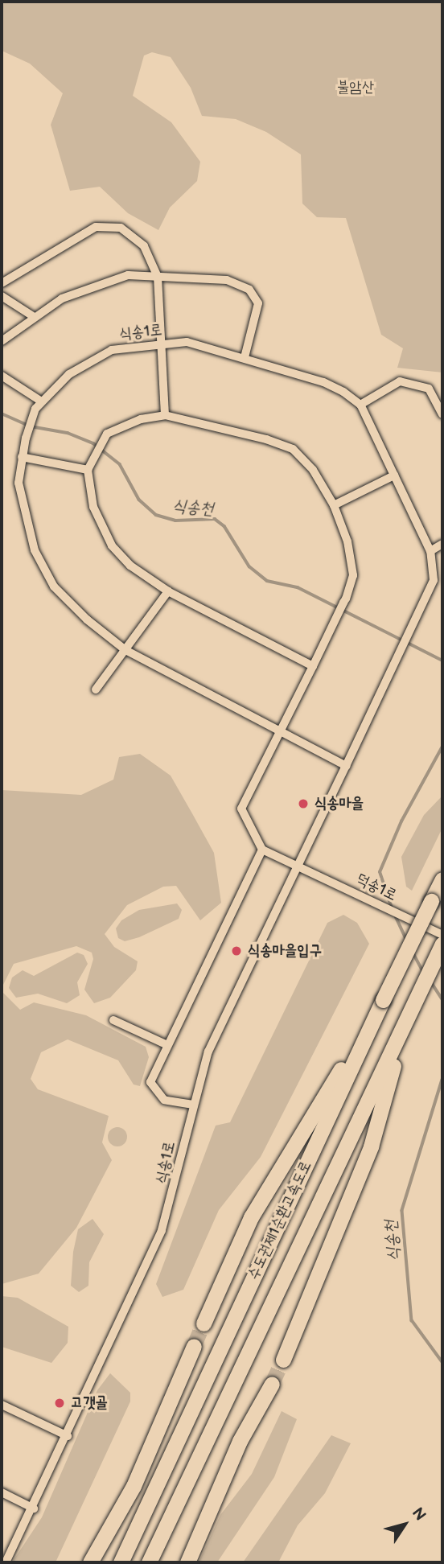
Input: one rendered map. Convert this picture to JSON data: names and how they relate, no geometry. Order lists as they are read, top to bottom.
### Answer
{
  "streets": {
    "highway": ["수도권제1순환고속도로"],
    "street": ["식송1로", "덕송1로"]
  },
  "crossings": [
    ["식송1로", "덕송1로"]
  ],
  "water": ["식송천"],
  "parks": ["불암산"],
  "places": ["식송마을", "식송마을입구", "고갯골"],
  "north": "top right"
}
